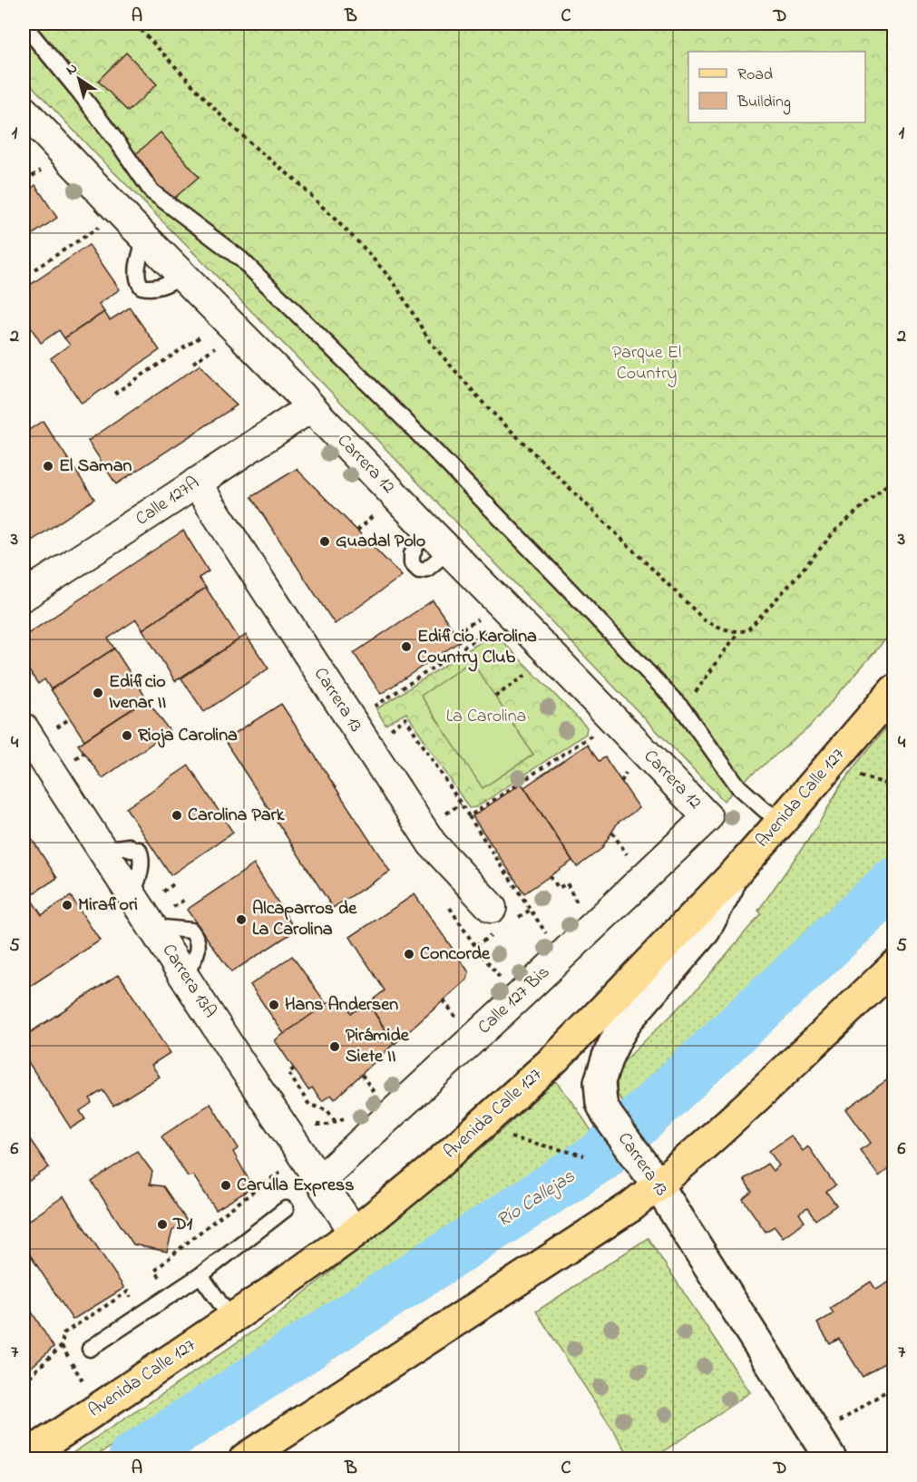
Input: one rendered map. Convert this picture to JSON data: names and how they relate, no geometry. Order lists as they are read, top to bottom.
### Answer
{
  "streets": {
    "main road": ["Avenida Calle 127"],
    "street": [
      "Carrera 12",
      "Calle 127A",
      "Carrera 13",
      "Carrera 13A",
      "Calle 127 Bis"
    ]
  },
  "crossings": [
    ["Carrera 12", "Calle 127A"],
    ["Carrera 12", "Calle 127 Bis"],
    ["Calle 127A", "Carrera 13"],
    ["Carrera 13", "Avenida Calle 127"],
    ["Avenida Calle 127", "Carrera 13A"],
    ["Carrera 13A", "Calle 127 Bis"]
  ],
  "water": ["Río Callejas"],
  "parks": ["Parque El Country", "La Carolina"],
  "places": [
    "El Saman",
    "Guadal Polo",
    "Edificio Karolina Country Club",
    "Edificio Ivenar II",
    "Rioja Carolina",
    "Carolina Park",
    "Mirafiori",
    "Alcaparros de La Carolina",
    "Concorde",
    "Hans Andersen",
    "Pirámide Siete II",
    "Carulla Express",
    "D1"
  ],
  "legend": ["Road", "Building"],
  "north": "top left",
  "grid": {
    "columns": [
      "A",
      "B",
      "C",
      "D"
    ],
    "rows": [
      "1",
      "2",
      "3",
      "4",
      "5",
      "6",
      "7"
    ]
  }
}
